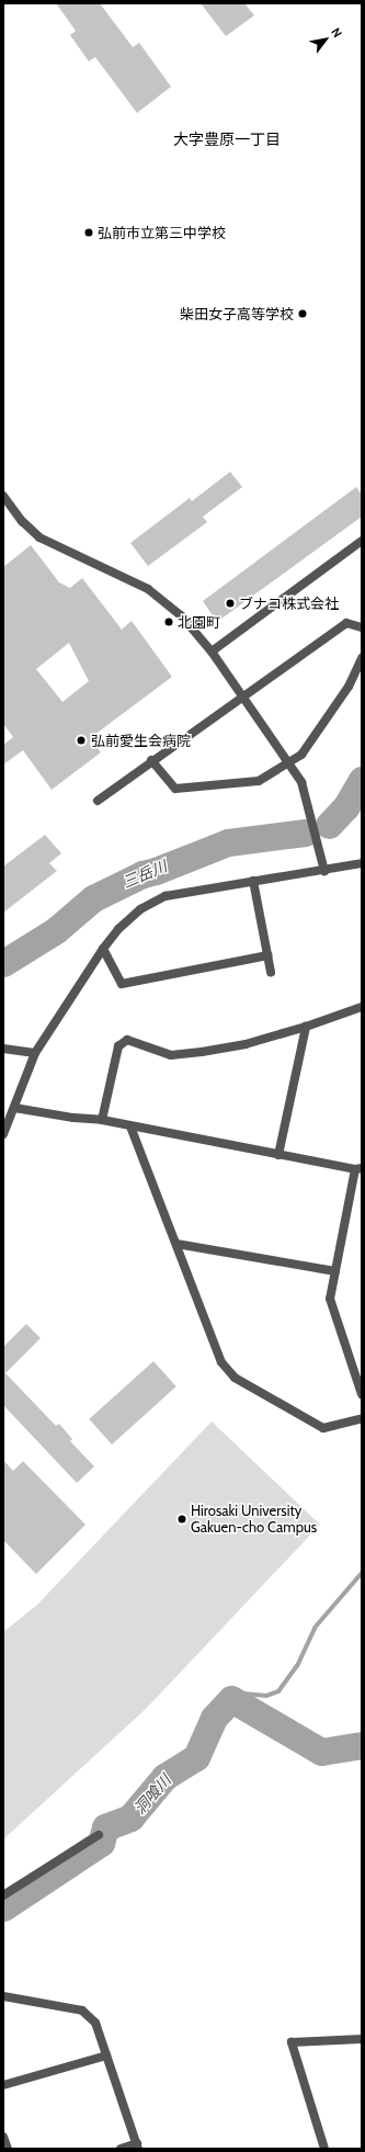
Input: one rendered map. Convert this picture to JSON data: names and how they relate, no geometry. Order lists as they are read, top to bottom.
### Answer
{
  "districts": ["大字豊原一丁目"],
  "water": ["三岳川", "洞喰川"],
  "places": [
    "弘前市立第三中学校",
    "柴田女子高等学校",
    "ブナコ株式会社",
    "北園町",
    "弘前愛生会病院",
    "Hirosaki University Gakuen-cho Campus"
  ],
  "north": "top right"
}
